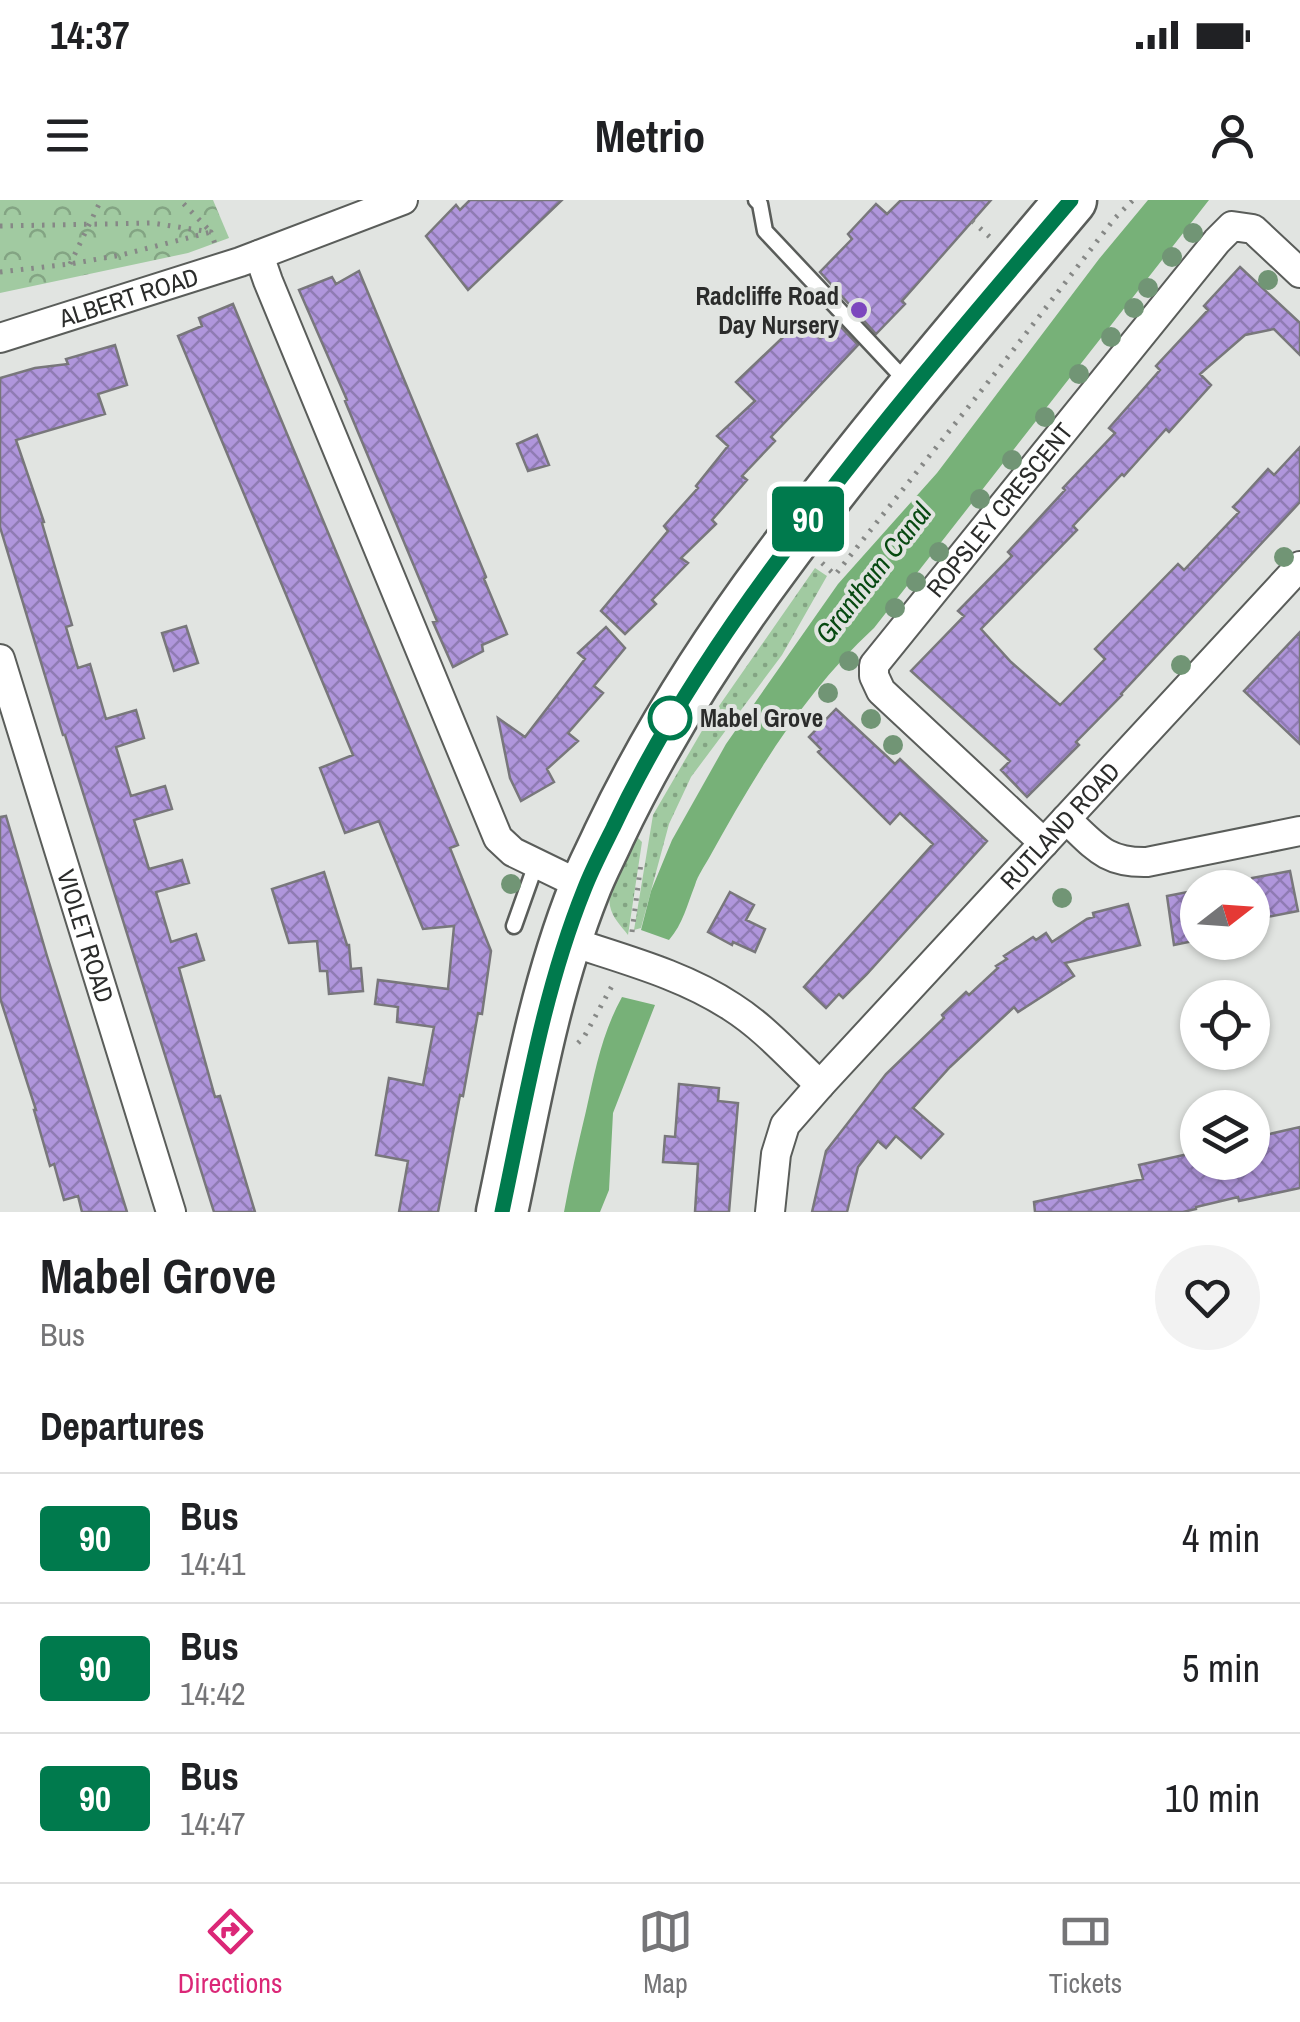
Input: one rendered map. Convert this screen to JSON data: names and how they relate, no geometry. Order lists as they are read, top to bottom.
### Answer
{
  "streets": {
    "street": [
      "ALBERT ROAD",
      "ROPSLEY CRESCENT",
      "RUTLAND ROAD",
      "VIOLET ROAD"
    ]
  },
  "crossings": [
    ["ROPSLEY CRESCENT", "RUTLAND ROAD"]
  ],
  "water": ["Grantham Canal"],
  "places": ["Radcliffe Road Day Nursery", "Mabel Grove"],
  "lines": ["bus line 90"],
  "north": "right",
  "page": {
    "status": "14:37",
    "header": "Metrio",
    "on_map": "90",
    "heading": [
      ["Mabel Grove", "Bus"],
      "Departures"
    ],
    "list": [
      {
        "mark": "90",
        "name": "Bus",
        "note": "14:41",
        "value": "4 min"
      },
      {
        "mark": "90",
        "name": "Bus",
        "note": "14:42",
        "value": "5 min"
      },
      {
        "mark": "90",
        "name": "Bus",
        "note": "14:47",
        "value": "10 min"
      }
    ],
    "tabs": ["Directions", "Map", "Tickets"]
  }
}
